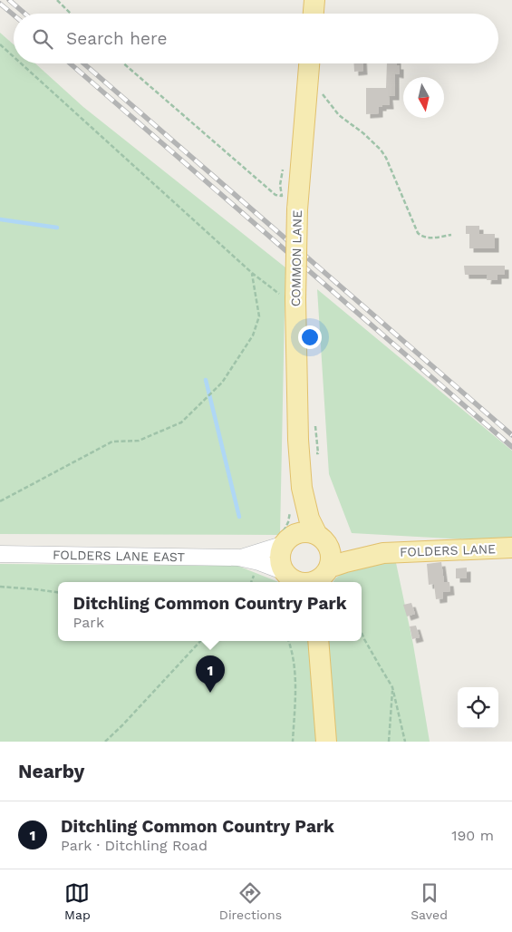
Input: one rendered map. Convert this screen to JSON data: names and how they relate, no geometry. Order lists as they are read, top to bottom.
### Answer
{
  "streets": {
    "main road": ["COMMON LANE", "FOLDERS LANE"],
    "street": ["FOLDERS LANE EAST"]
  },
  "crossings": [
    ["COMMON LANE", "FOLDERS LANE"],
    ["COMMON LANE", "FOLDERS LANE EAST"],
    ["FOLDERS LANE", "FOLDERS LANE EAST"]
  ],
  "north": "bottom",
  "page": {
    "search": "Search here",
    "popup": ["Ditchling Common Country Park", "Park"],
    "pins": "1",
    "heading": "Nearby",
    "list": [
      {
        "mark": "1",
        "name": "Ditchling Common Country Park",
        "note": "Park · Ditchling Road",
        "value": "190 m"
      }
    ],
    "nav": ["Map", "Directions", "Saved"]
  }
}
